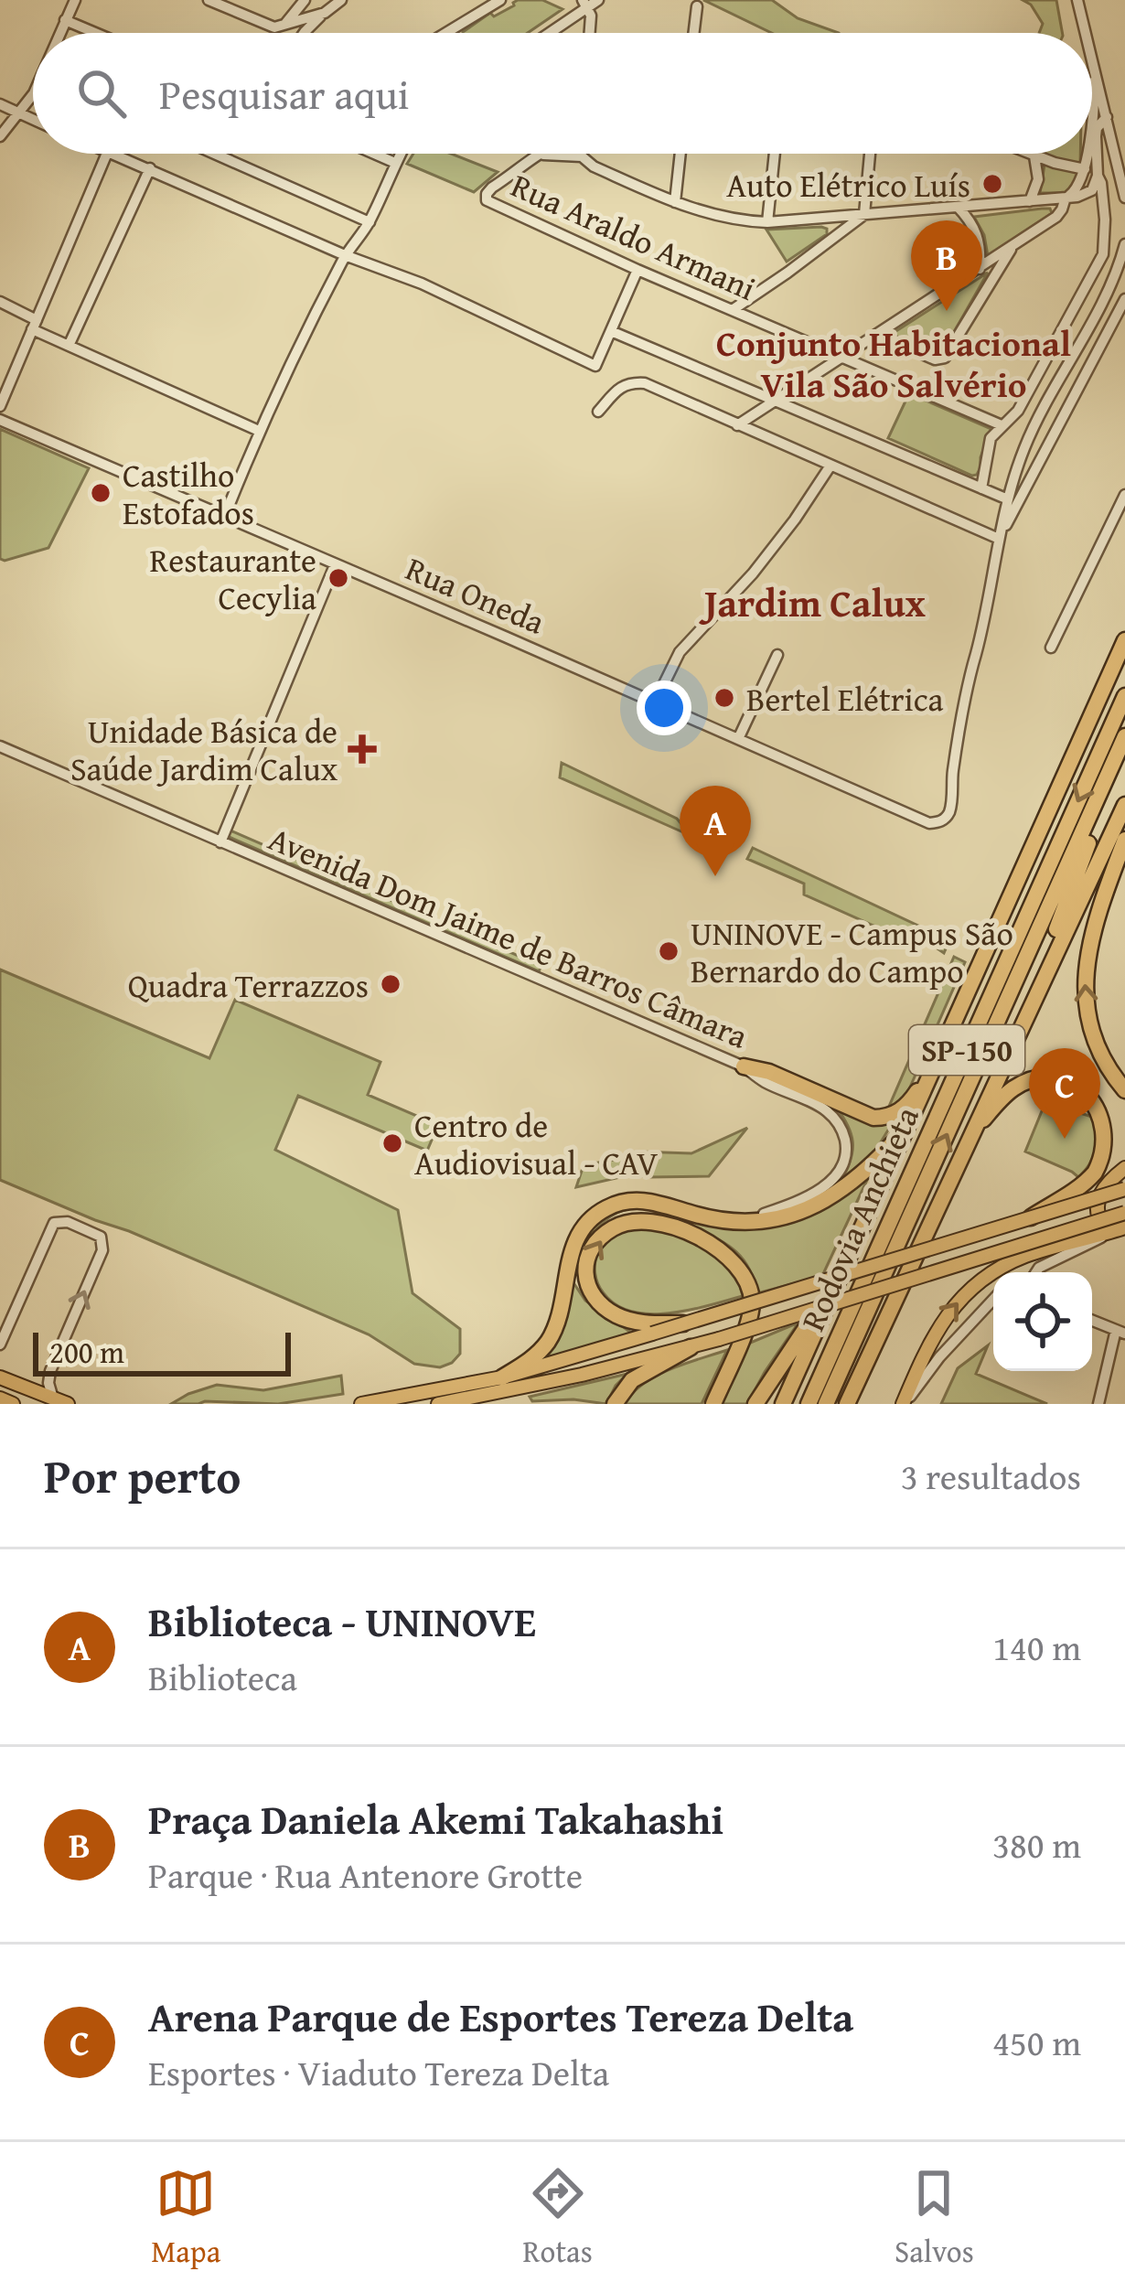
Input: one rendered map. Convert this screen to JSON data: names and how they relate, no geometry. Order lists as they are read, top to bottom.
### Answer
{
  "streets": {
    "highway": ["SP-150", "Rodovia Anchieta"],
    "street": ["Rua Araldo Armani", "Rua Oneda", "Avenida Dom Jaime de Barros Câmara"]
  },
  "districts": ["Conjunto Habitacional Vila São Salvério", "Jardim Calux"],
  "places": {
    "other": [
      "Auto Elétrico Luís",
      "Castilho Estofados",
      "Restaurante Cecylia",
      "Bertel Elétrica",
      "UNINOVE - Campus São Bernardo do Campo",
      "Quadra Terrazzos",
      "Centro de Audiovisual - CAV"
    ],
    "health": ["Unidade Básica de Saúde Jardim Calux"]
  },
  "scale_bar": "200 m",
  "page": {
    "search": "Pesquisar aqui",
    "pins": ["B", "A", "C"],
    "scale": "200 m",
    "heading": ["Por perto", "3 resultados"],
    "list": [
      {
        "mark": "A",
        "name": "Biblioteca - UNINOVE",
        "note": "Biblioteca",
        "value": "140 m"
      },
      {
        "mark": "B",
        "name": "Praça Daniela Akemi Takahashi",
        "note": "Parque · Rua Antenore Grotte",
        "value": "380 m"
      },
      {
        "mark": "C",
        "name": "Arena Parque de Esportes Tereza Delta",
        "note": "Esportes · Viaduto Tereza Delta",
        "value": "450 m"
      }
    ],
    "nav": ["Mapa", "Rotas", "Salvos"]
  }
}
